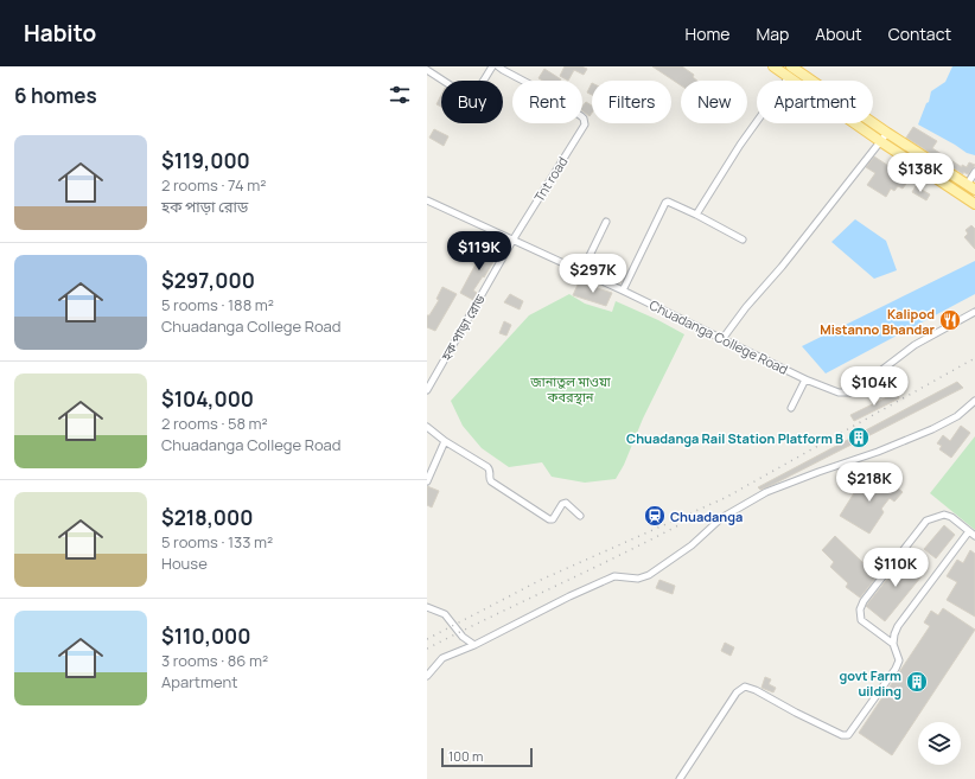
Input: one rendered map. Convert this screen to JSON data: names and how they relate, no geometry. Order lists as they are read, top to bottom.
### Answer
{
  "streets": {
    "street": ["Tnt road", "হক পাড়া রোড", "Chuadanga College Road"]
  },
  "crossings": [
    ["Tnt road", "হক পাড়া রোড"],
    ["Tnt road", "Chuadanga College Road"],
    ["হক পাড়া রোড", "Chuadanga College Road"]
  ],
  "parks": ["জানাতুল মাওয়া কবরস্থান"],
  "places": {
    "restaurant": ["Kalipod Mistanno Bhandar"],
    "building": ["Chuadanga Rail Station Platform B", "govt Farm uilding"],
    "station": ["Chuadanga"]
  },
  "scale_bar": "100 m",
  "page": {
    "header": "Habito",
    "nav": [
      "Home",
      "Map",
      "About",
      "Contact"
    ],
    "heading": "6 homes",
    "chip": [
      "Buy",
      "Rent",
      "Filters",
      "New",
      "Apartment"
    ],
    "list": [
      {
        "name": "$119,000",
        "note": "2 rooms · 74 m² · হক পাড়া রোড"
      },
      {
        "name": "$297,000",
        "note": "5 rooms · 188 m² · Chuadanga College Road"
      },
      {
        "name": "$104,000",
        "note": "2 rooms · 58 m² · Chuadanga College Road"
      },
      {
        "name": "$218,000",
        "note": "5 rooms · 133 m² · House"
      },
      {
        "name": "$110,000",
        "note": "3 rooms · 86 m² · Apartment"
      }
    ],
    "price": [
      "$138K",
      "$119K",
      "$297K",
      "$104K",
      "$218K",
      "$110K"
    ],
    "scale": "100 m"
  }
}
